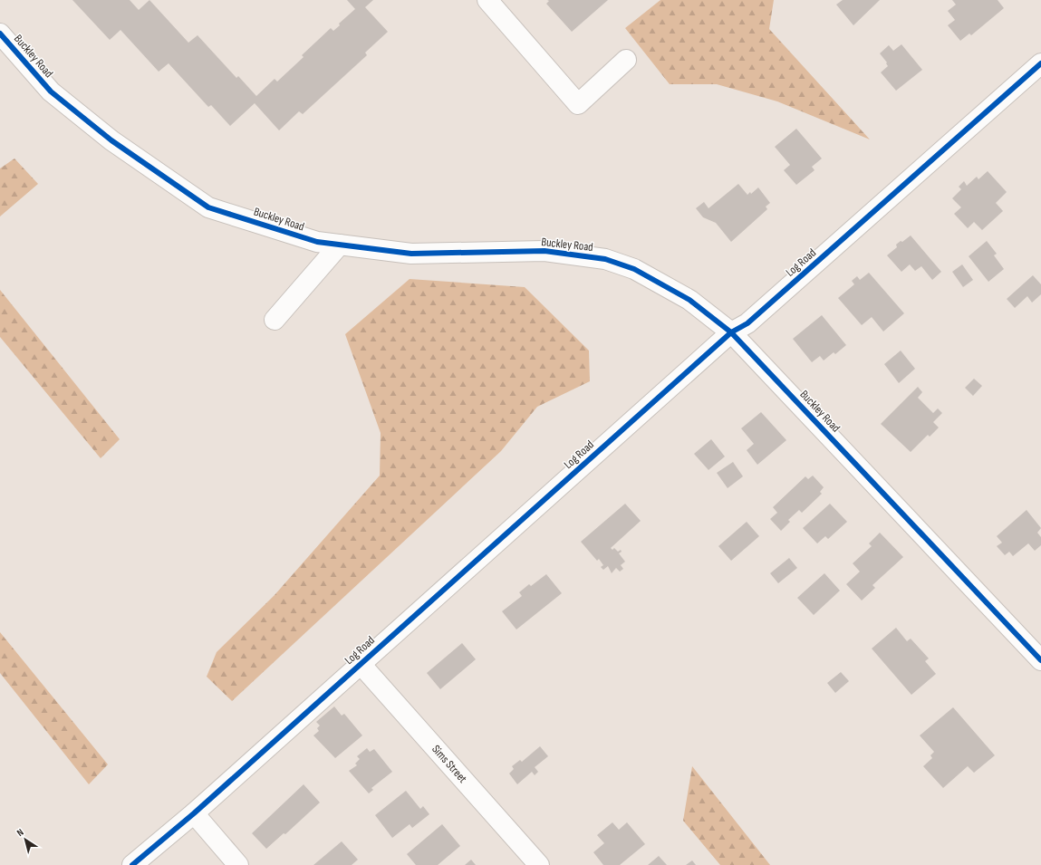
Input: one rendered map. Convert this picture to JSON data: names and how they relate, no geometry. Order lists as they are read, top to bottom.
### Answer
{
  "streets": {
    "street": ["Buckley Road", "Log Road", "Sims Street"]
  },
  "crossings": [
    ["Buckley Road", "Log Road"],
    ["Log Road", "Sims Street"]
  ],
  "north": "top left"
}
